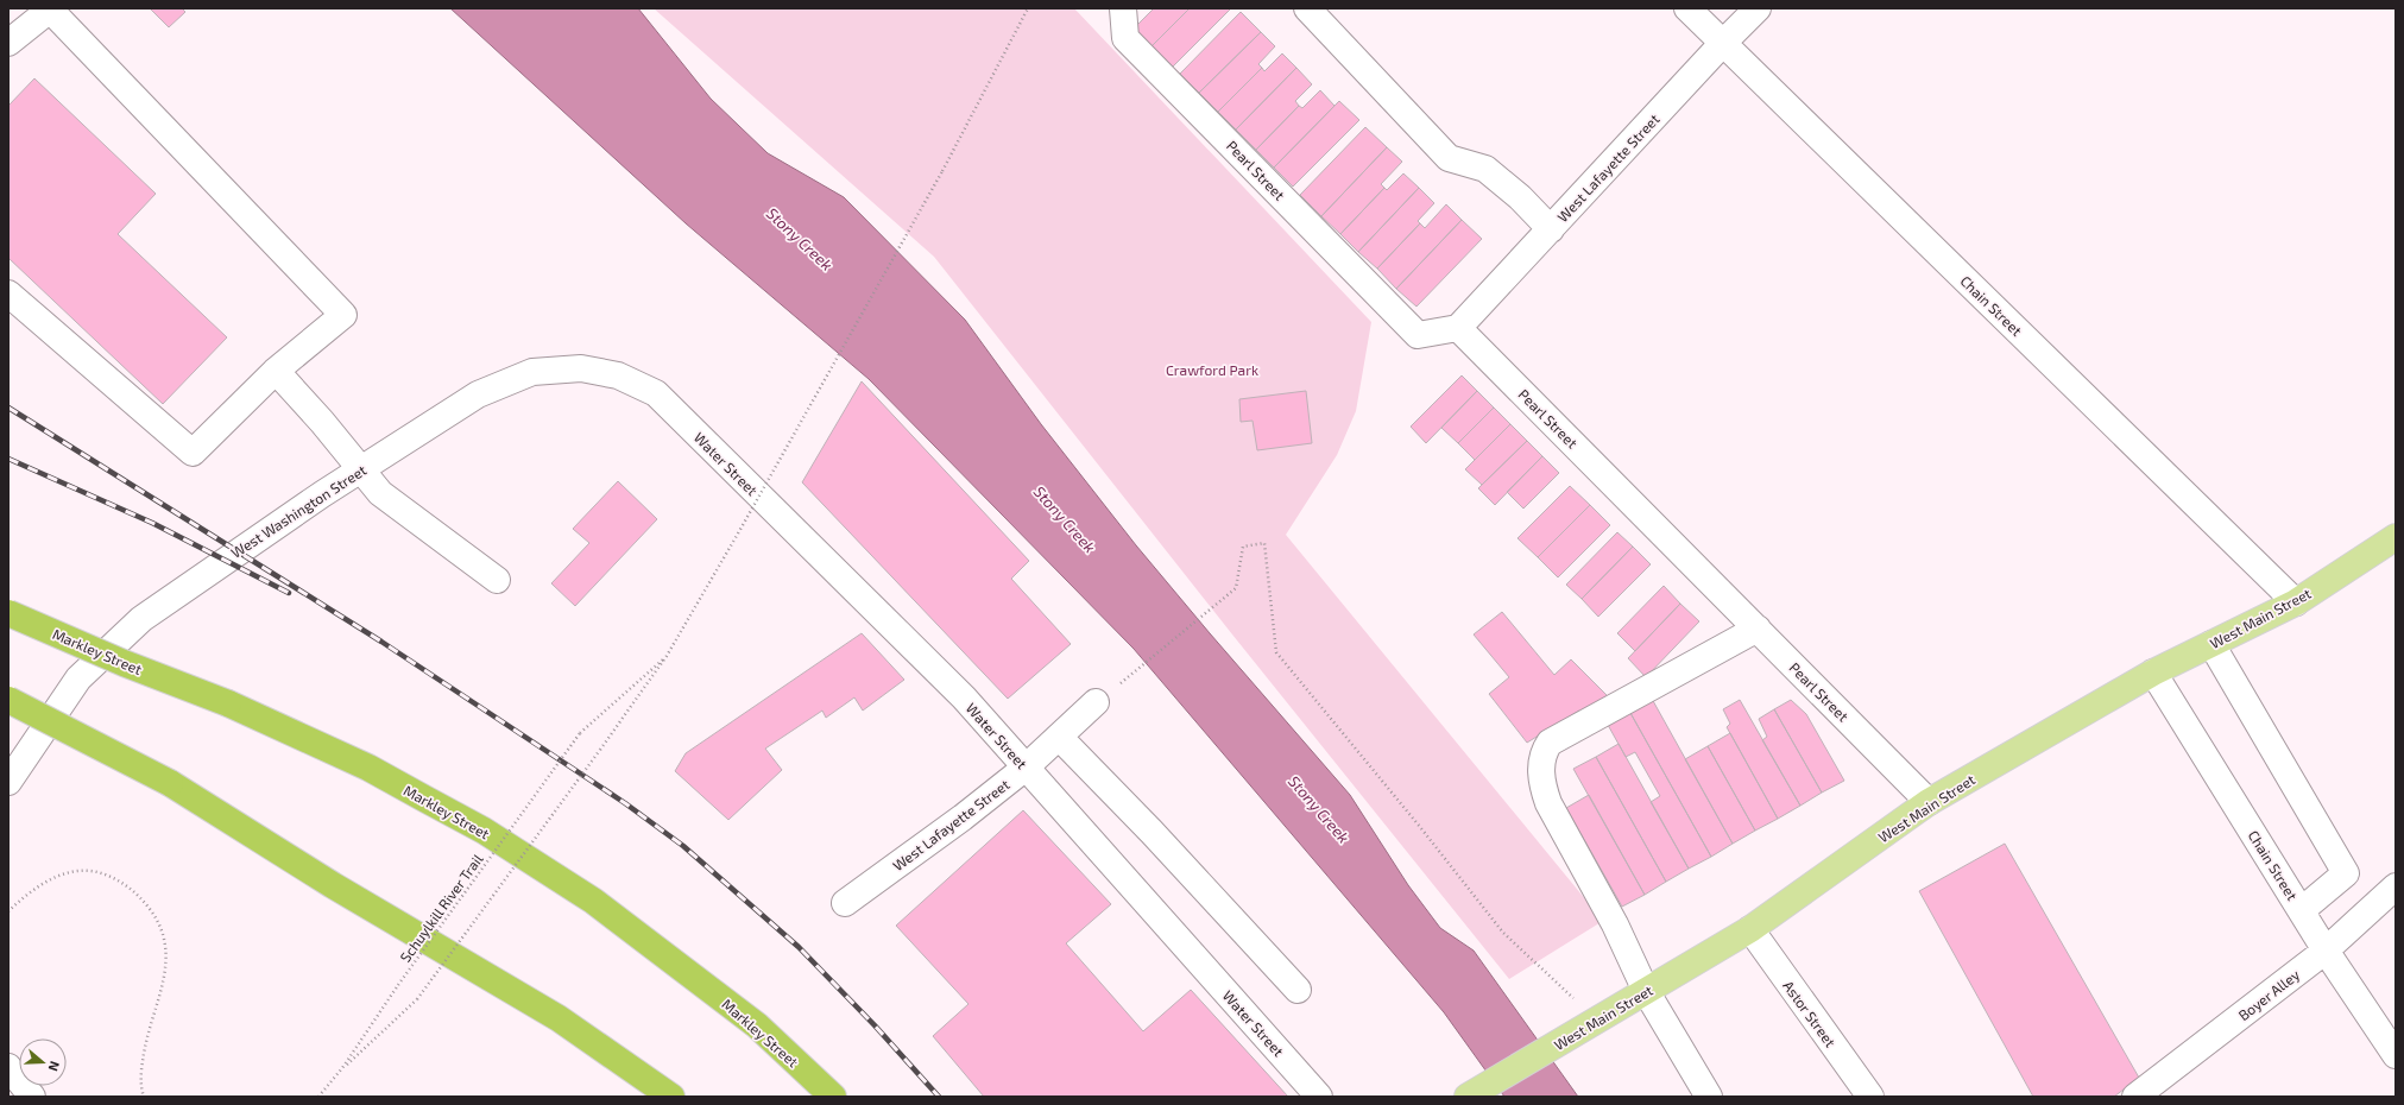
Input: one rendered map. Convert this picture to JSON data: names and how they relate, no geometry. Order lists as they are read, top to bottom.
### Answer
{
  "streets": {
    "highway": ["Markley Street"],
    "main road": ["West Main Street"],
    "street": [
      "West Lafayette Street",
      "Pearl Street",
      "Chain Street",
      "Water Street",
      "West Washington Street",
      "Boyer Alley",
      "Astor Street"
    ],
    "path": ["Schuylkill River Trail"]
  },
  "crossings": [
    ["West Lafayette Street", "Pearl Street"],
    ["West Lafayette Street", "Chain Street"],
    ["West Lafayette Street", "Water Street"],
    ["Pearl Street", "West Main Street"],
    ["Chain Street", "West Main Street"],
    ["Chain Street", "Boyer Alley"],
    ["Water Street", "West Washington Street"],
    ["West Main Street", "Astor Street"]
  ],
  "water": ["Stony Creek"],
  "parks": ["Crawford Park"],
  "north": "right"
}
